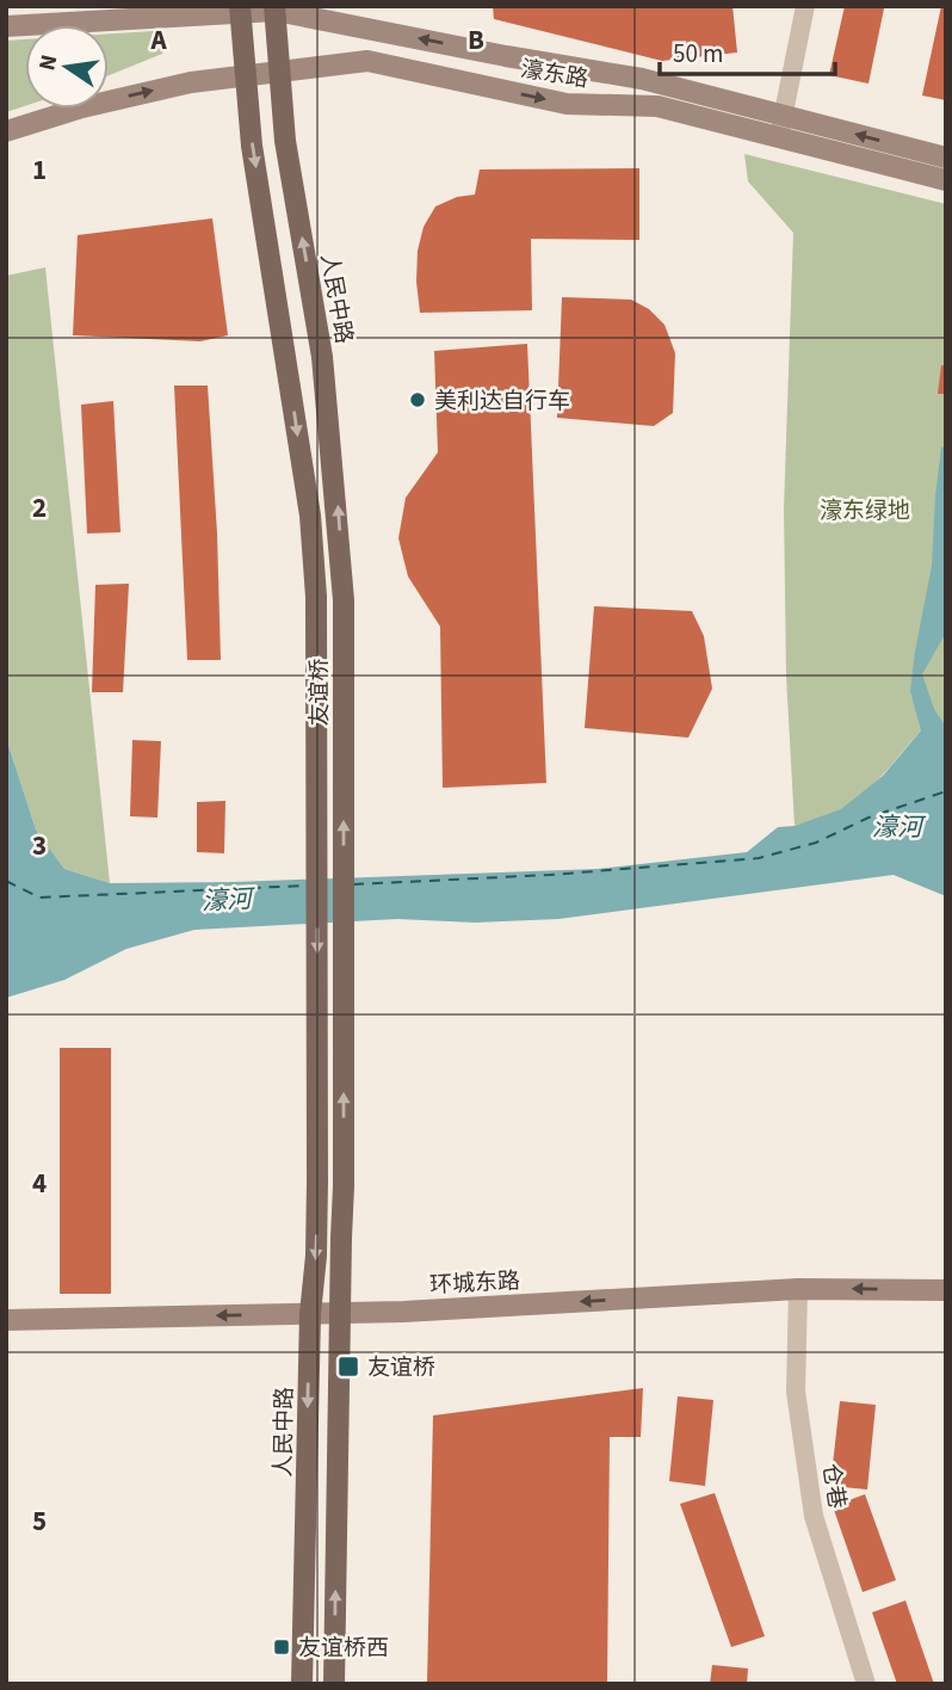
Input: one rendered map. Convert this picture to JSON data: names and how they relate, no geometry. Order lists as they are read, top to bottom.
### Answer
{
  "streets": {
    "main road": [
      "濠东路",
      "人民中路",
      "友谊桥",
      "环城东路"
    ],
    "street": ["仓巷"]
  },
  "crossings": [
    ["濠东路", "人民中路"],
    ["濠东路", "友谊桥"],
    ["人民中路", "友谊桥"],
    ["人民中路", "环城东路"],
    ["友谊桥", "环城东路"],
    ["环城东路", "仓巷"]
  ],
  "one_way": ["环城东路"],
  "water": ["濠河"],
  "parks": ["濠东绿地"],
  "places": {
    "other": ["美利达自行车"],
    "transit": ["友谊桥", "友谊桥西"]
  },
  "scale_bar": "50 m",
  "north": "left",
  "grid": {
    "columns": ["A", "B"],
    "rows": [
      "1",
      "2",
      "3",
      "4",
      "5"
    ]
  }
}
